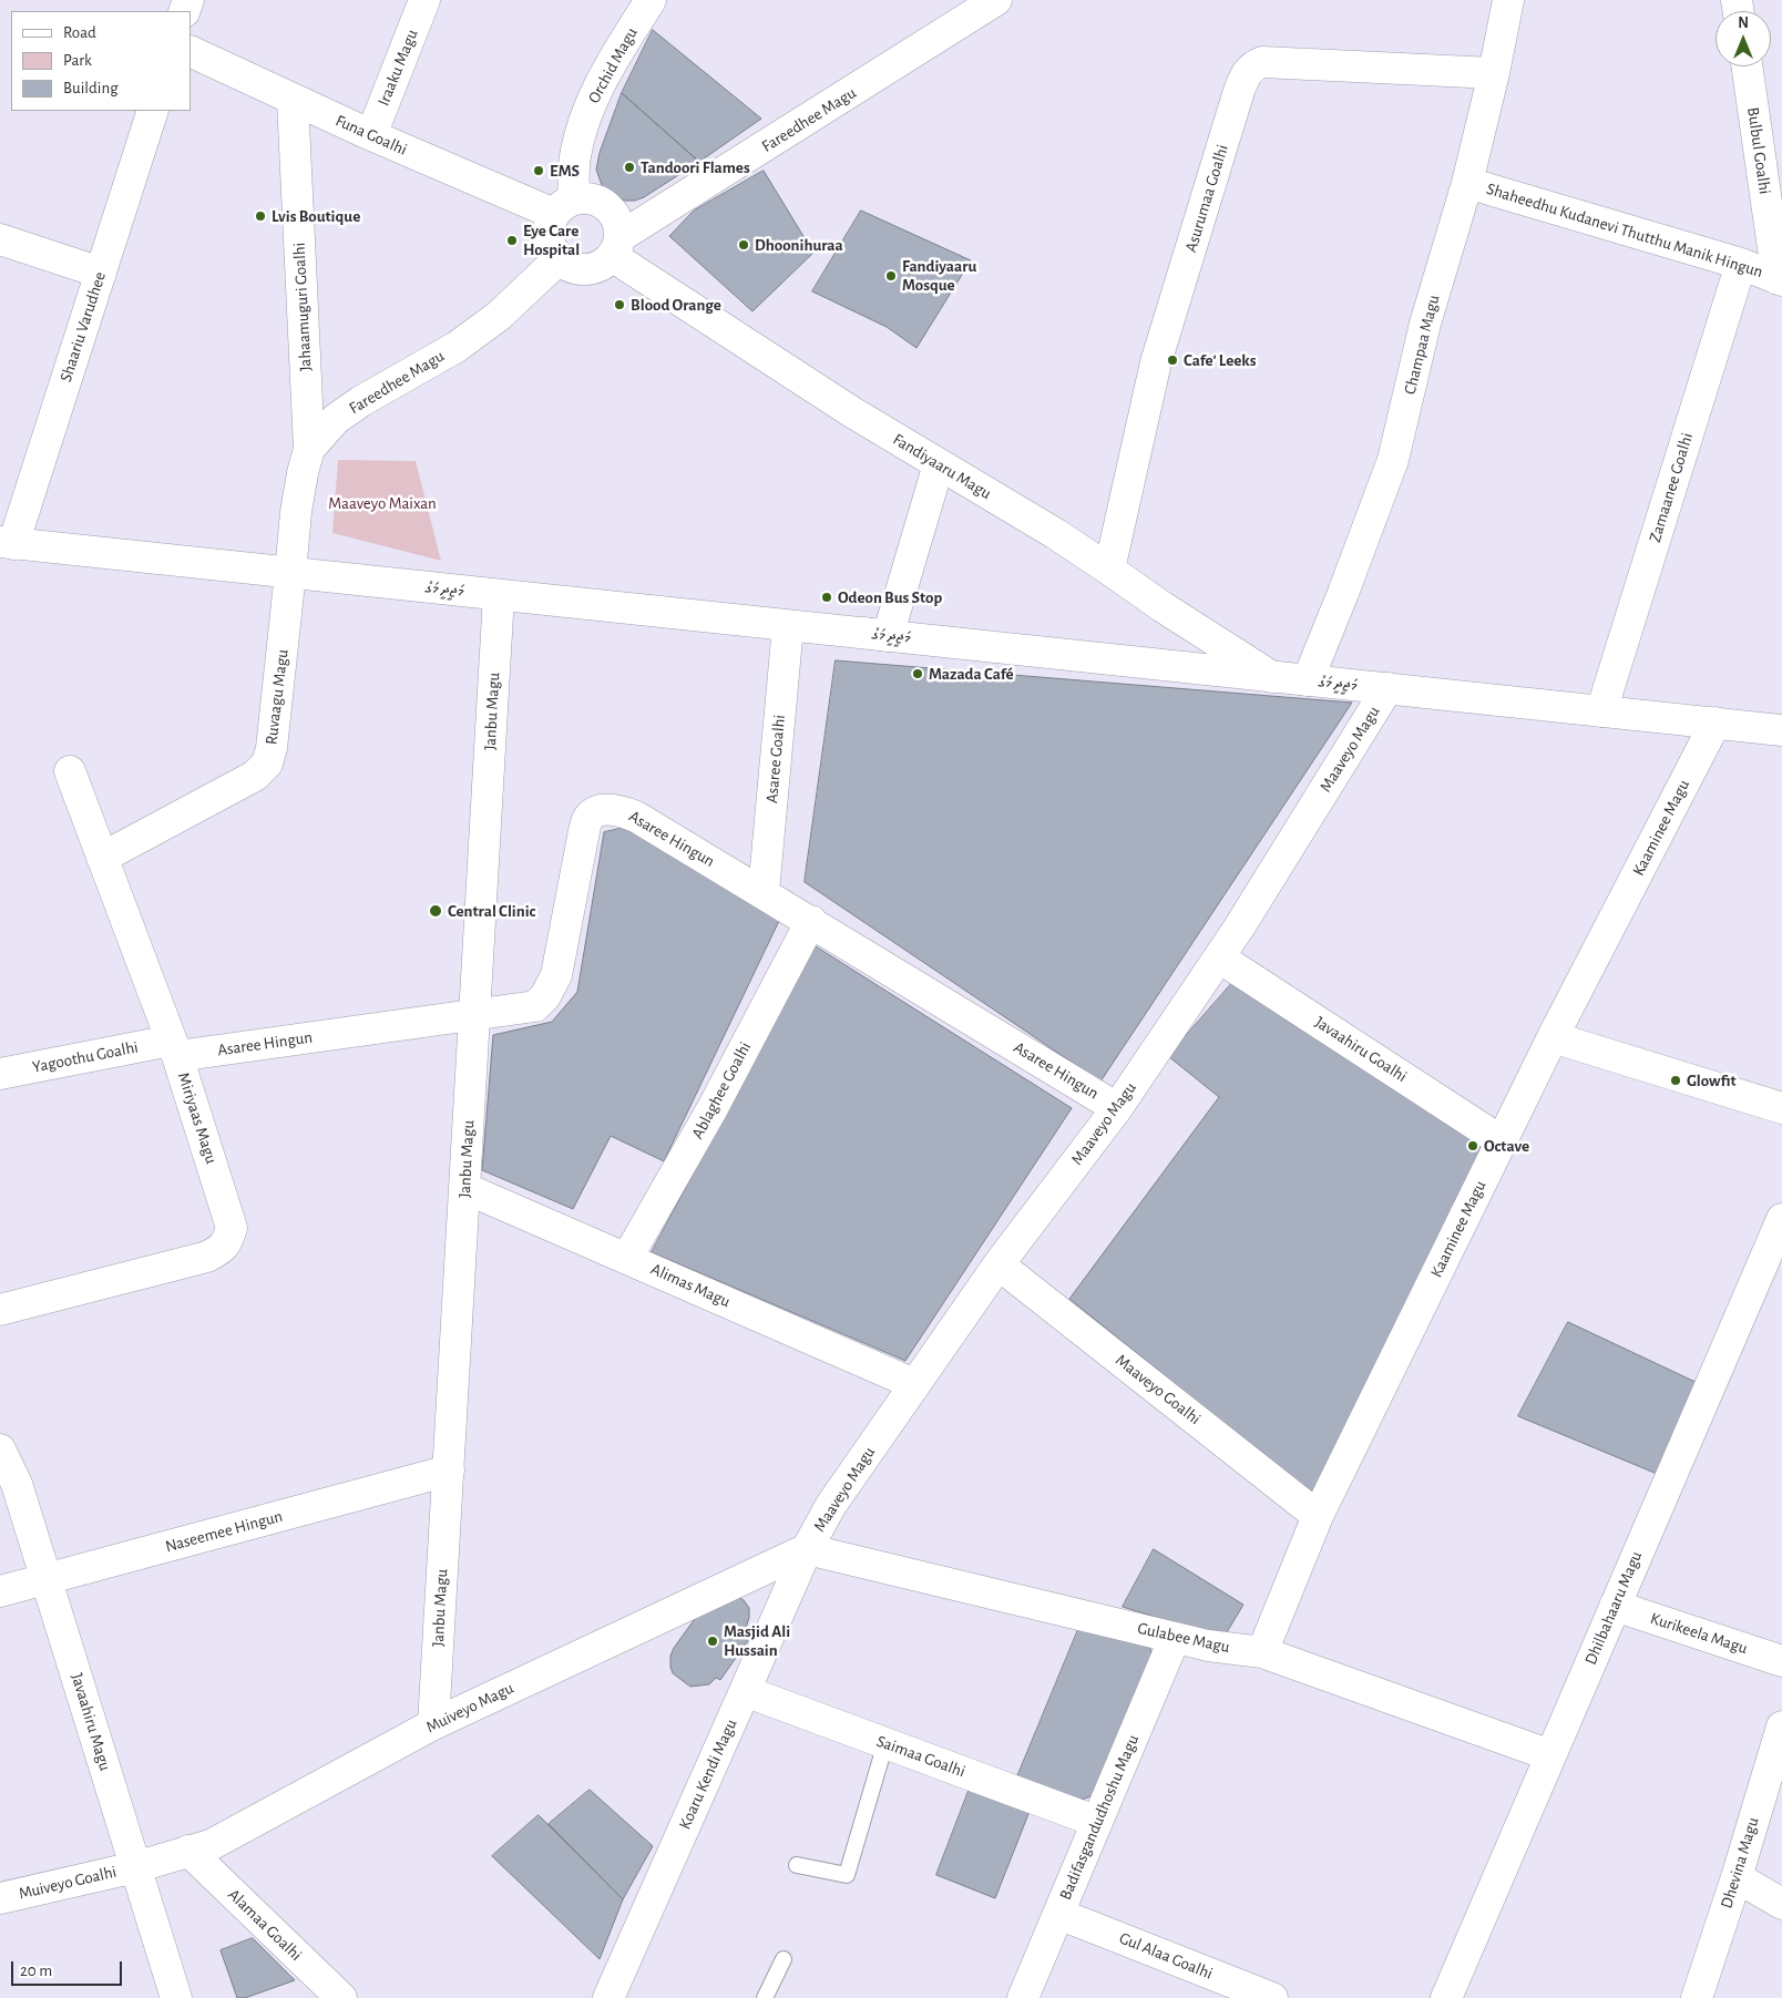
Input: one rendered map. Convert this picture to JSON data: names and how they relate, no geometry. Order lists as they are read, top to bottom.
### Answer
{
  "streets": {
    "street": [
      "Orchid Magu",
      "Iraaku Magu",
      "Fareedhee Magu",
      "Funa Goalhi",
      "Bulbul Goalhi",
      "Asurumaa Goalhi",
      "Shaheedhu Kudanevi Thutthu Manik Hingun",
      "Jahaamuguri Goalhi",
      "Shaariu Varudhee",
      "Champaa Magu",
      "Fandiyaaru Magu",
      "Zamaanee Goalhi",
      "މަޖީދީ މަގު",
      "Ruvaagu Magu",
      "Janbu Magu",
      "Maaveyo Magu",
      "Asaree Goalhi",
      "Kaaminee Magu",
      "Asaree Hingun",
      "Javaahiru Goalhi",
      "Yagoothu Goalhi",
      "Ablaghee Goalhi",
      "Miriyaas Magu",
      "Alimas Magu",
      "Maaveyo Goalhi",
      "Naseemee Hingun",
      "Dhilbahaaru Magu",
      "Kurikeela Magu",
      "Gulabee Magu",
      "Muiveyo Magu",
      "Javaahiru Magu",
      "Saimaa Goalhi",
      "Koaru Kendi Magu",
      "Badifasgandudhoshu Magu",
      "Dhevina Magu",
      "Muiveyo Goalhi",
      "Alamaa Goalhi",
      "Gul Alaa Goalhi"
    ]
  },
  "crossings": [
    ["Orchid Magu", "Fareedhee Magu"],
    ["Orchid Magu", "Funa Goalhi"],
    ["Orchid Magu", "Fandiyaaru Magu"],
    ["Iraaku Magu", "Funa Goalhi"],
    ["Fareedhee Magu", "Funa Goalhi"],
    ["Fareedhee Magu", "Jahaamuguri Goalhi"],
    ["Fareedhee Magu", "Fandiyaaru Magu"],
    ["Fareedhee Magu", "މަޖީދީ މަގު"],
    ["Fareedhee Magu", "Ruvaagu Magu"],
    ["Funa Goalhi", "Jahaamuguri Goalhi"],
    ["Funa Goalhi", "Fandiyaaru Magu"],
    ["Bulbul Goalhi", "Shaheedhu Kudanevi Thutthu Manik Hingun"],
    ["Asurumaa Goalhi", "Champaa Magu"],
    ["Asurumaa Goalhi", "Fandiyaaru Magu"],
    ["Shaheedhu Kudanevi Thutthu Manik Hingun", "Champaa Magu"],
    ["Shaheedhu Kudanevi Thutthu Manik Hingun", "Zamaanee Goalhi"],
    ["Shaariu Varudhee", "މަޖީދީ މަގު"],
    ["Champaa Magu", "މަޖީދީ މަގު"],
    ["Fandiyaaru Magu", "މަޖީދީ މަގު"],
    ["Zamaanee Goalhi", "މަޖީދީ މަގު"],
    ["މަޖީދީ މަގު", "Ruvaagu Magu"],
    ["މަޖީދީ މަގު", "Janbu Magu"],
    ["މަޖީދީ މަގު", "Maaveyo Magu"],
    ["މަޖީދީ މަގު", "Asaree Goalhi"],
    ["މަޖީދީ މަގު", "Kaaminee Magu"],
    ["Ruvaagu Magu", "Miriyaas Magu"],
    ["Janbu Magu", "Asaree Hingun"],
    ["Janbu Magu", "Alimas Magu"],
    ["Janbu Magu", "Naseemee Hingun"],
    ["Janbu Magu", "Muiveyo Magu"],
    ["Maaveyo Magu", "Asaree Hingun"],
    ["Maaveyo Magu", "Javaahiru Goalhi"],
    ["Maaveyo Magu", "Alimas Magu"],
    ["Maaveyo Magu", "Maaveyo Goalhi"],
    ["Maaveyo Magu", "Gulabee Magu"],
    ["Maaveyo Magu", "Muiveyo Magu"],
    ["Maaveyo Magu", "Koaru Kendi Magu"],
    ["Asaree Goalhi", "Asaree Hingun"],
    ["Kaaminee Magu", "Javaahiru Goalhi"],
    ["Kaaminee Magu", "Maaveyo Goalhi"],
    ["Kaaminee Magu", "Gulabee Magu"],
    ["Asaree Hingun", "Yagoothu Goalhi"],
    ["Asaree Hingun", "Ablaghee Goalhi"],
    ["Asaree Hingun", "Miriyaas Magu"],
    ["Yagoothu Goalhi", "Miriyaas Magu"],
    ["Ablaghee Goalhi", "Alimas Magu"],
    ["Naseemee Hingun", "Javaahiru Magu"],
    ["Dhilbahaaru Magu", "Kurikeela Magu"],
    ["Dhilbahaaru Magu", "Gulabee Magu"],
    ["Gulabee Magu", "Muiveyo Magu"],
    ["Gulabee Magu", "Koaru Kendi Magu"],
    ["Gulabee Magu", "Badifasgandudhoshu Magu"],
    ["Muiveyo Magu", "Javaahiru Magu"],
    ["Muiveyo Magu", "Koaru Kendi Magu"],
    ["Muiveyo Magu", "Muiveyo Goalhi"],
    ["Muiveyo Magu", "Alamaa Goalhi"],
    ["Javaahiru Magu", "Muiveyo Goalhi"],
    ["Saimaa Goalhi", "Koaru Kendi Magu"],
    ["Saimaa Goalhi", "Badifasgandudhoshu Magu"],
    ["Badifasgandudhoshu Magu", "Gul Alaa Goalhi"]
  ],
  "parks": ["Maaveyo Maixan"],
  "places": [
    "Tandoori Flames",
    "EMS",
    "Lvis Boutique",
    "Eye Care Hospital",
    "Dhoonihuraa",
    "Fandiyaaru Mosque",
    "Blood Orange",
    "Cafe’ Leeks",
    "Odeon Bus Stop",
    "Mazada Café",
    "Central Clinic",
    "Glowfit",
    "Octave",
    "Masjid Ali Hussain"
  ],
  "legend": ["Road", "Park", "Building"],
  "scale_bar": "20 m",
  "north": "top"
}
